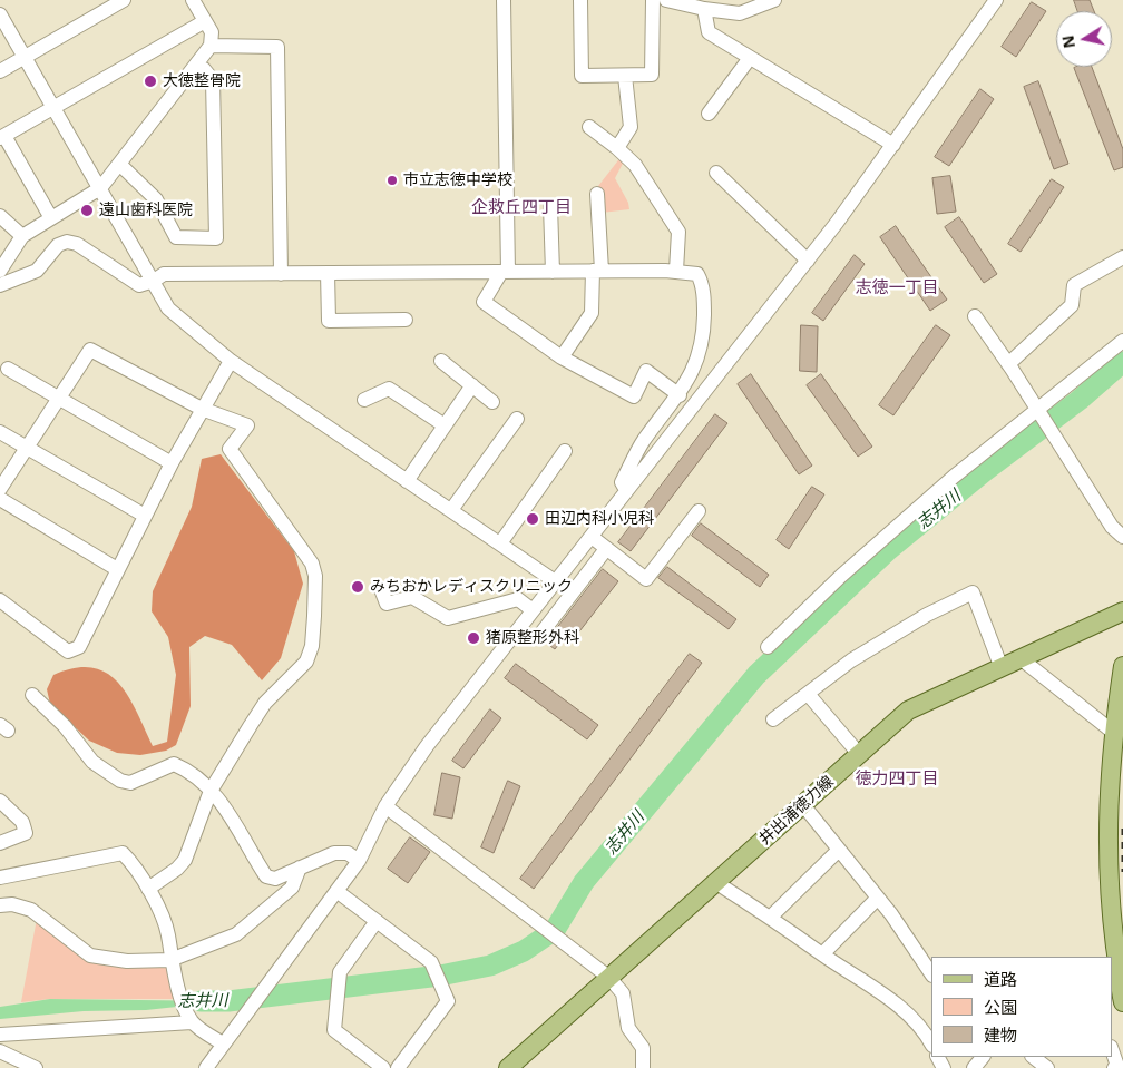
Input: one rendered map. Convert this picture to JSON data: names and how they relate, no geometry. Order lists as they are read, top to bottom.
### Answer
{
  "streets": {
    "main road": ["井出浦徳力線"]
  },
  "districts": ["企救丘四丁目", "志徳一丁目", "徳力四丁目"],
  "water": ["志井川"],
  "places": [
    "大徳整骨院",
    "市立志徳中学校",
    "遠山歯科医院",
    "田辺内科小児科",
    "みちおかレディスクリニック",
    "猪原整形外科"
  ],
  "legend": ["道路", "公園", "建物"],
  "north": "left"
}
